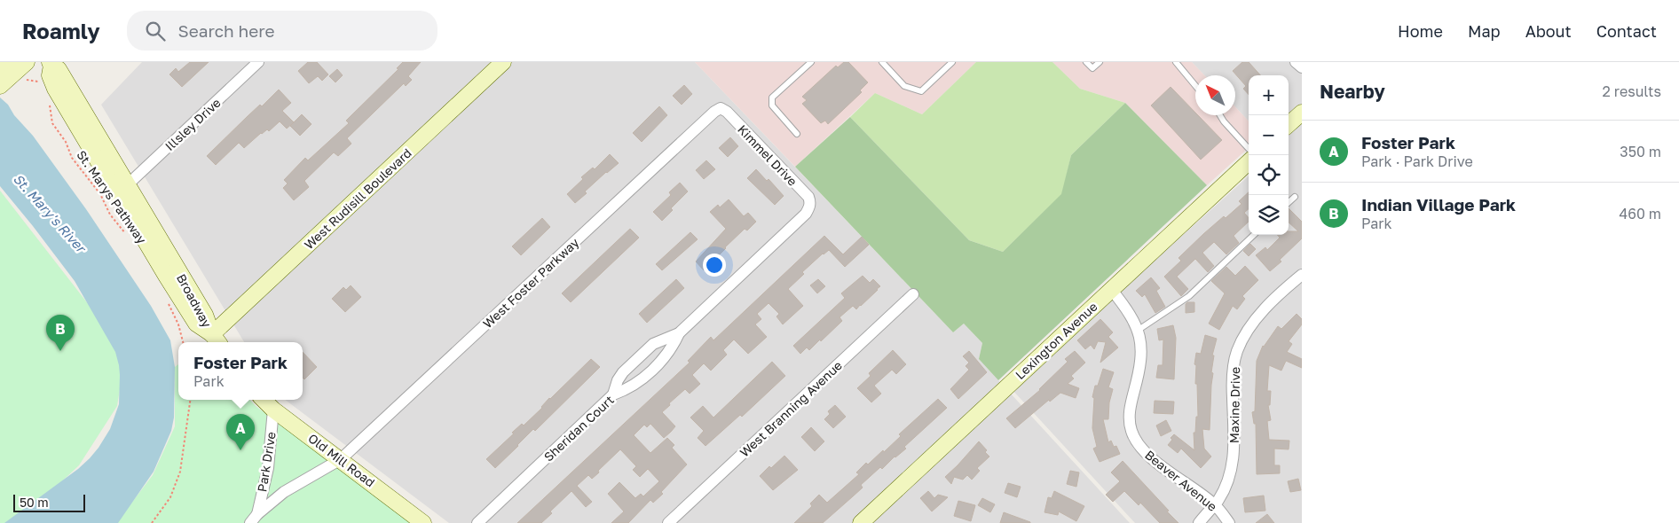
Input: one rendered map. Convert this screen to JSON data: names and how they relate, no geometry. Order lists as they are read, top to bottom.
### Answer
{
  "streets": {
    "street": [
      "Illsley Drive",
      "Kimmel Drive",
      "West Rudisill Boulevard",
      "West Foster Parkway",
      "Broadway",
      "Lexington Avenue",
      "Maxine Drive",
      "West Branning Avenue",
      "Sheridan Court",
      "Old Mill Road",
      "Park Drive",
      "Beaver Avenue"
    ],
    "path": ["St. Marys Pathway"]
  },
  "crossings": [
    ["Illsley Drive", "Broadway"],
    ["Kimmel Drive", "West Foster Parkway"],
    ["Kimmel Drive", "Sheridan Court"],
    ["West Rudisill Boulevard", "Broadway"],
    ["West Foster Parkway", "Old Mill Road"],
    ["West Foster Parkway", "Park Drive"],
    ["Lexington Avenue", "Beaver Avenue"],
    ["Maxine Drive", "Beaver Avenue"],
    ["Old Mill Road", "Park Drive"]
  ],
  "water": ["St. Mary's River"],
  "scale_bar": "50 m",
  "north": "top left",
  "page": {
    "header": "Roamly",
    "search": "Search here",
    "nav": [
      "Home",
      "Map",
      "About",
      "Contact"
    ],
    "heading": ["Nearby", "2 results"],
    "map_buttons": ["+", "−"],
    "list": [
      {
        "mark": "A",
        "name": "Foster Park",
        "note": "Park · Park Drive",
        "value": "350 m"
      },
      {
        "mark": "B",
        "name": "Indian Village Park",
        "note": "Park",
        "value": "460 m"
      }
    ],
    "pins": ["B", "A"],
    "popup": ["Foster Park", "Park"],
    "scale": "50 m"
  }
}
